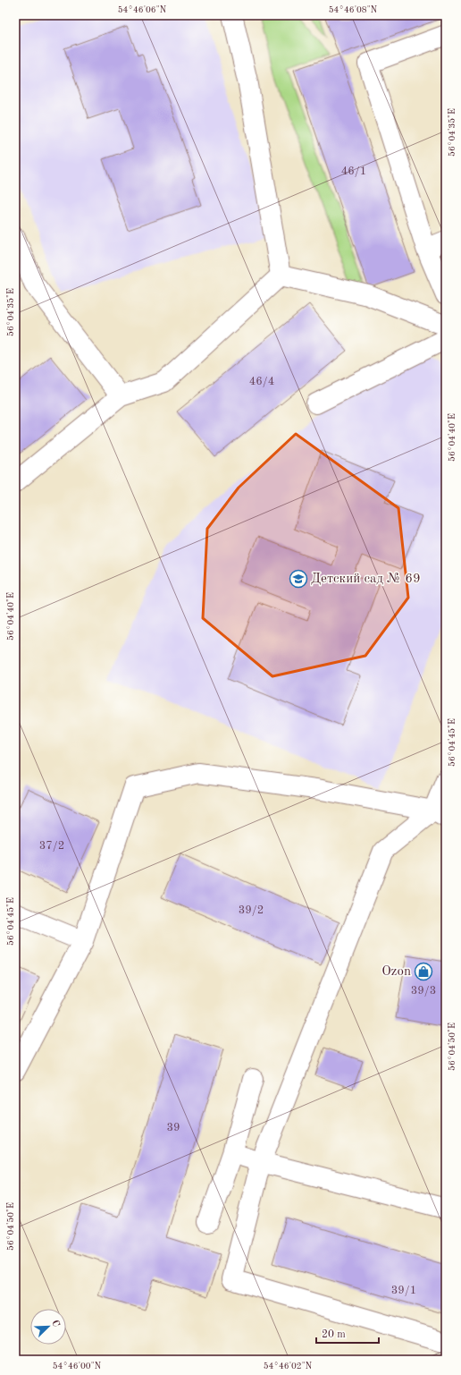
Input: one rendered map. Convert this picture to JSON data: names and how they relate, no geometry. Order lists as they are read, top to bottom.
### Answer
{
  "places": {
    "school or university": ["Детский сад № 69"],
    "shop": ["Ozon"]
  },
  "house_numbers": [
    "46/1",
    "46/4",
    "37/2",
    "39/2",
    "39/3",
    "39",
    "39/1"
  ],
  "scale_bar": "20 m",
  "north": "top right",
  "coordinates": [
    "54°46'06\"N",
    "54°46'08\"N",
    "56°04'35\"E",
    "56°04'40\"E",
    "56°04'45\"E",
    "56°04'50\"E",
    "54°46'00\"N",
    "54°46'02\"N"
  ]
}
